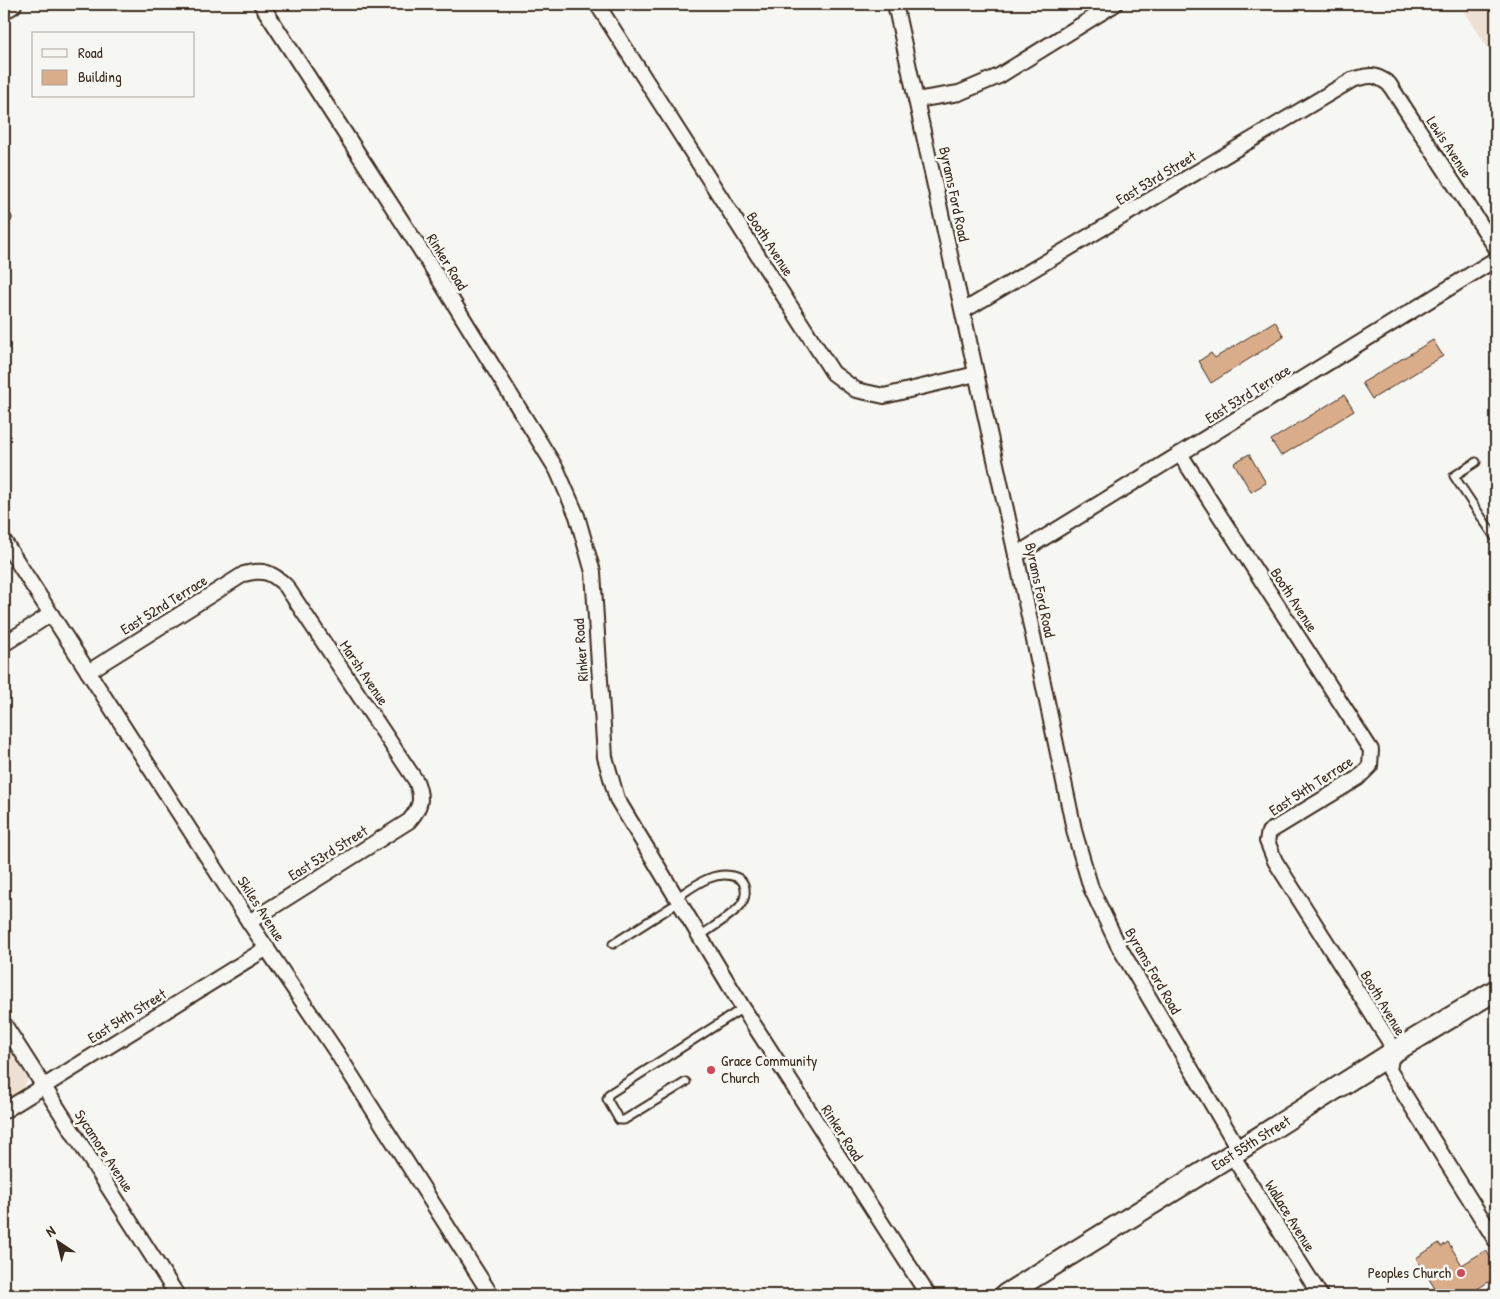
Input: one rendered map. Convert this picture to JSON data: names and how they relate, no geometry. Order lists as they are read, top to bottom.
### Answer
{
  "streets": {
    "street": [
      "Lewis Avenue",
      "East 53rd Street",
      "Byrams Ford Road",
      "Booth Avenue",
      "Rinker Road",
      "East 53rd Terrace",
      "East 52nd Terrace",
      "Marsh Avenue",
      "East 54th Terrace",
      "Skiles Avenue",
      "East 54th Street",
      "East 55th Street",
      "Sycamore Avenue",
      "Wallace Avenue"
    ]
  },
  "crossings": [
    ["Lewis Avenue", "East 53rd Street"],
    ["East 53rd Street", "Byrams Ford Road"],
    ["East 53rd Street", "Marsh Avenue"],
    ["East 53rd Street", "Skiles Avenue"],
    ["Byrams Ford Road", "Booth Avenue"],
    ["Byrams Ford Road", "East 53rd Terrace"],
    ["Byrams Ford Road", "East 55th Street"],
    ["Byrams Ford Road", "Wallace Avenue"],
    ["Booth Avenue", "East 53rd Terrace"],
    ["Booth Avenue", "East 54th Terrace"],
    ["Booth Avenue", "East 55th Street"],
    ["East 52nd Terrace", "Marsh Avenue"],
    ["East 52nd Terrace", "Skiles Avenue"],
    ["Skiles Avenue", "East 54th Street"],
    ["East 54th Street", "Sycamore Avenue"],
    ["East 55th Street", "Wallace Avenue"]
  ],
  "places": ["Grace Community Church", "Peoples Church"],
  "legend": ["Road", "Building"],
  "north": "top left"
}
